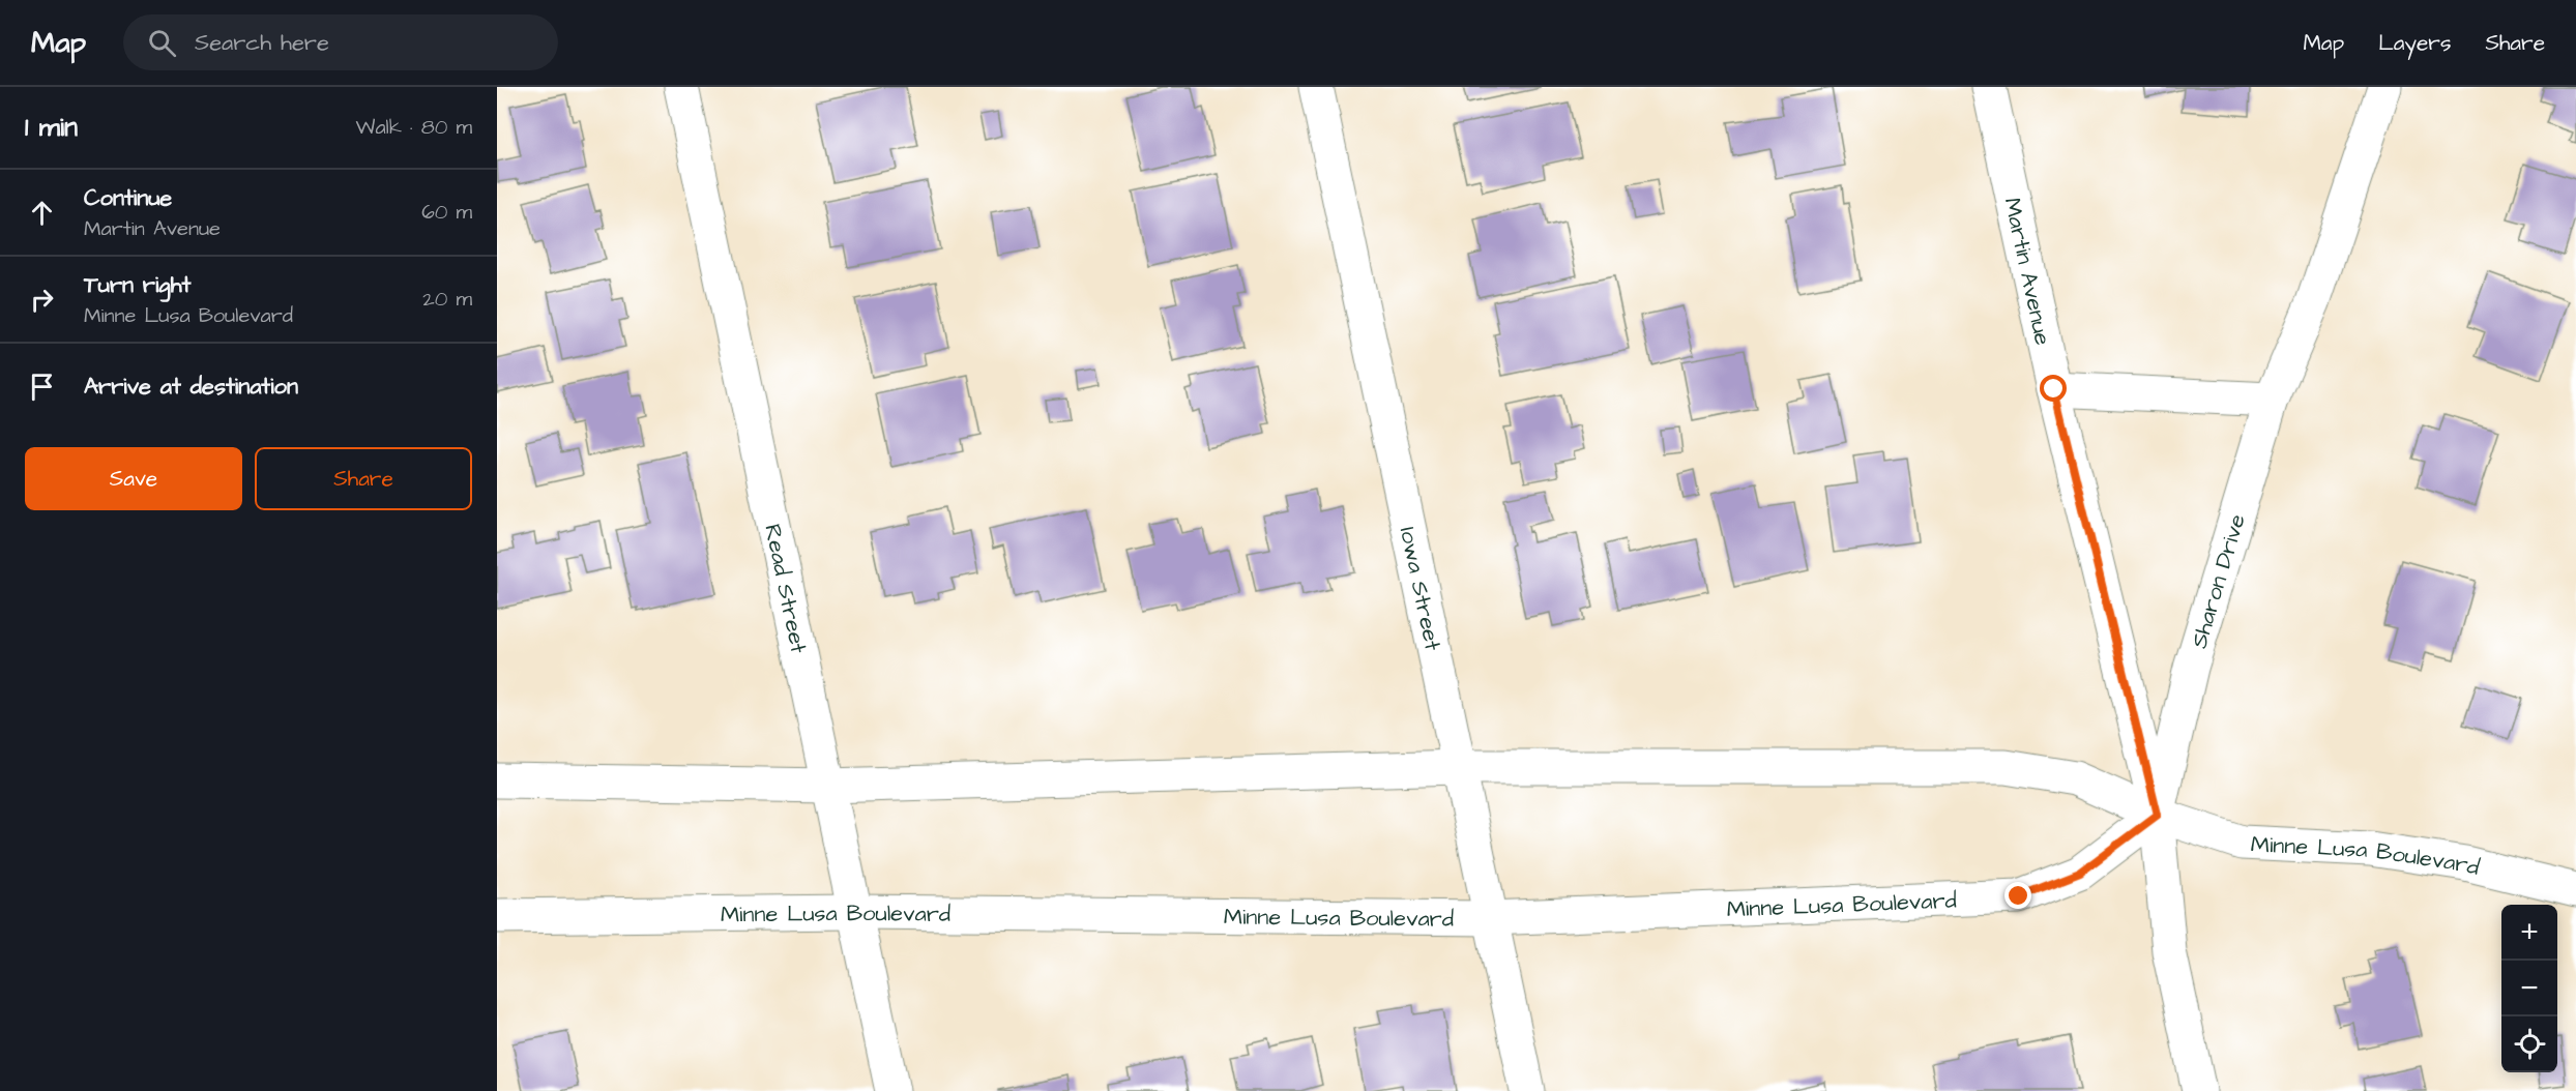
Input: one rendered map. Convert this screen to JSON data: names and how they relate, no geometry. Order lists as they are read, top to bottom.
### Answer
{
  "streets": {
    "street": [
      "Martin Avenue",
      "Sharon Drive",
      "Read Street",
      "Iowa Street",
      "Minne Lusa Boulevard"
    ]
  },
  "crossings": [
    ["Martin Avenue", "Sharon Drive"],
    ["Martin Avenue", "Minne Lusa Boulevard"],
    ["Sharon Drive", "Minne Lusa Boulevard"],
    ["Read Street", "Minne Lusa Boulevard"],
    ["Iowa Street", "Minne Lusa Boulevard"]
  ],
  "page": {
    "header": "Map",
    "search": "Search here",
    "nav": ["Map", "Layers", "Share"],
    "heading": ["1 min", "Walk · 80 m"],
    "list": [
      ["Continue", "Martin Avenue", "60 m"],
      ["Turn right", "Minne Lusa Boulevard", "20 m"],
      "Arrive at destination"
    ],
    "buttons": ["Save", "Share"],
    "map_buttons": ["+", "−"]
  }
}
